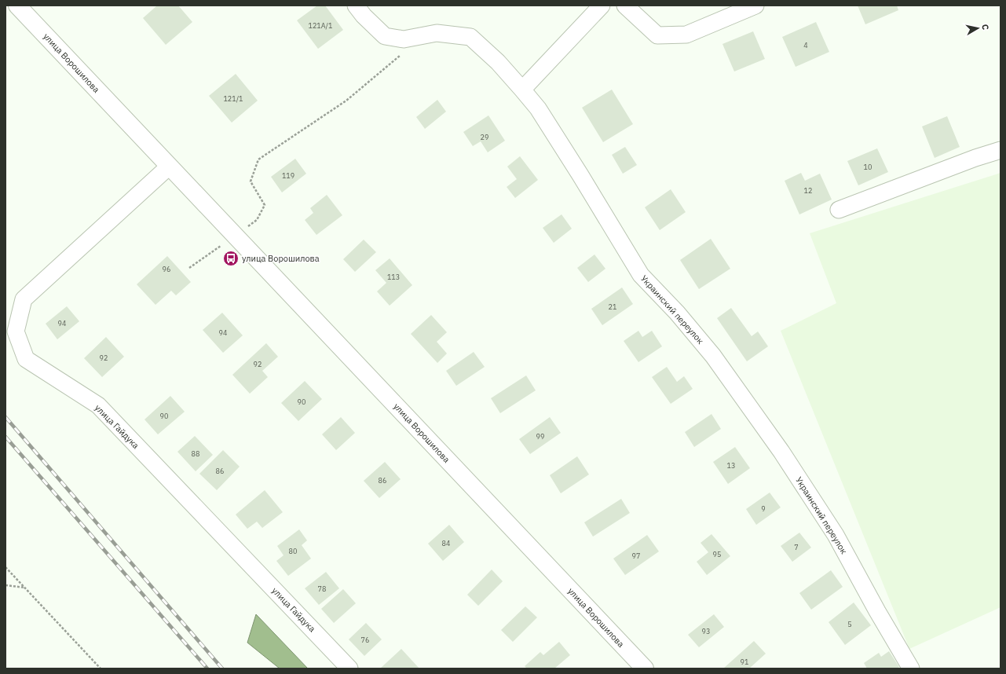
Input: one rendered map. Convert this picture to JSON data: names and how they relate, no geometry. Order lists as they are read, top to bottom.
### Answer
{
  "streets": {
    "main road": ["улица Ворошилова"],
    "street": ["Украинский переулок", "улица Гайдука"]
  },
  "crossings": [
    ["улица Ворошилова", "улица Гайдука"]
  ],
  "places": {
    "bus stop": ["улица Ворошилова"]
  },
  "house_numbers": [
    "121А/1",
    "4",
    "121/1",
    "29",
    "10",
    "119",
    "12",
    "96",
    "113",
    "21",
    "94",
    "94",
    "92",
    "92",
    "90",
    "90",
    "99",
    "88",
    "13",
    "86",
    "86",
    "9",
    "84",
    "7",
    "80",
    "95",
    "97",
    "78",
    "5",
    "93",
    "76",
    "91"
  ],
  "north": "right"
}
